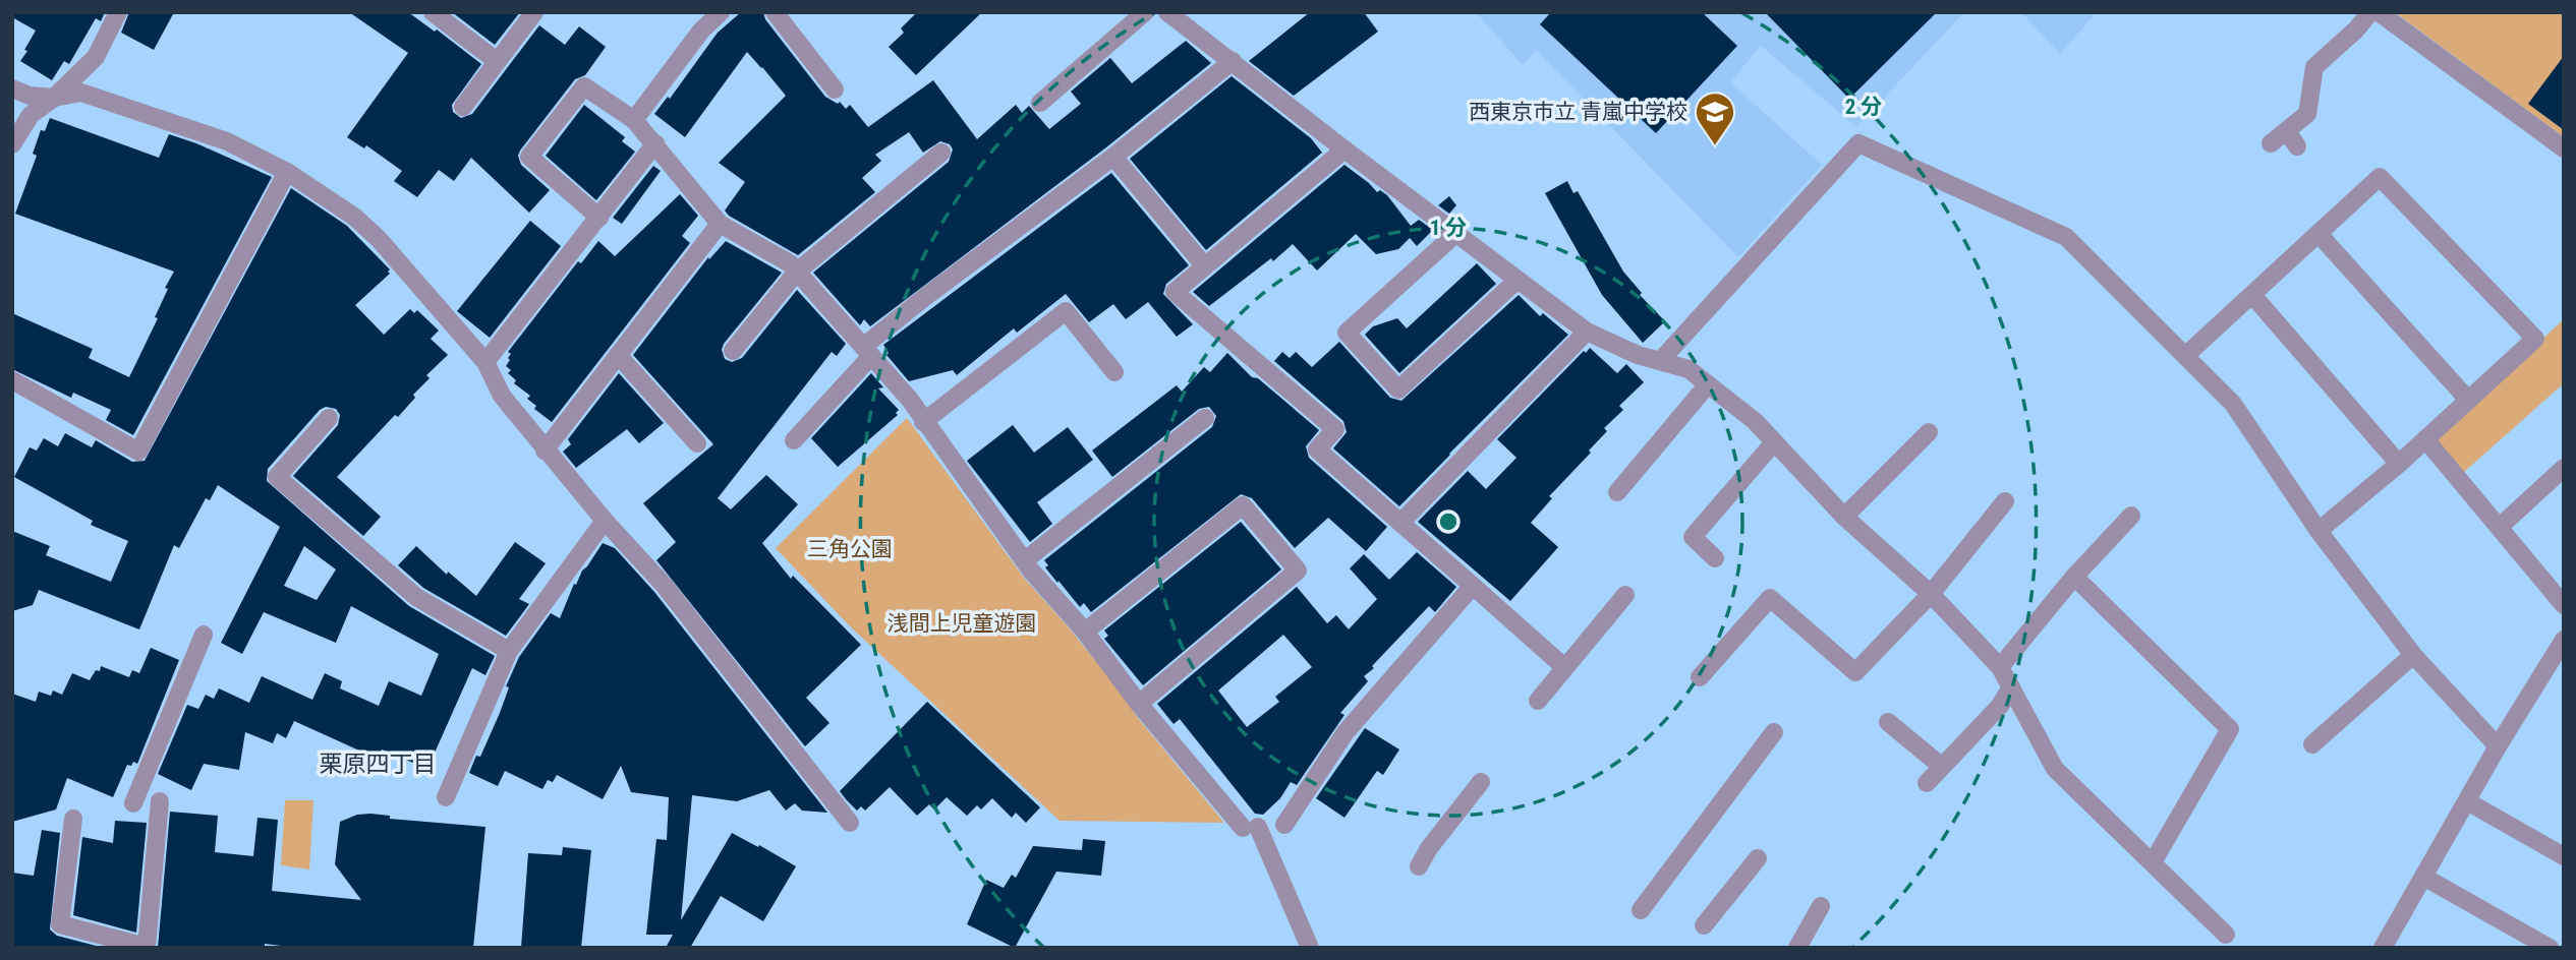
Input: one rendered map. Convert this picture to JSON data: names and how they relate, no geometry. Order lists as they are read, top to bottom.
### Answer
{
  "districts": ["栗原四丁目"],
  "parks": ["三角公園", "浅間上児童遊園"],
  "places": {
    "school or university": ["西東京市立 青嵐中学校"]
  },
  "rings": ["2 分", "1 分"]
}
